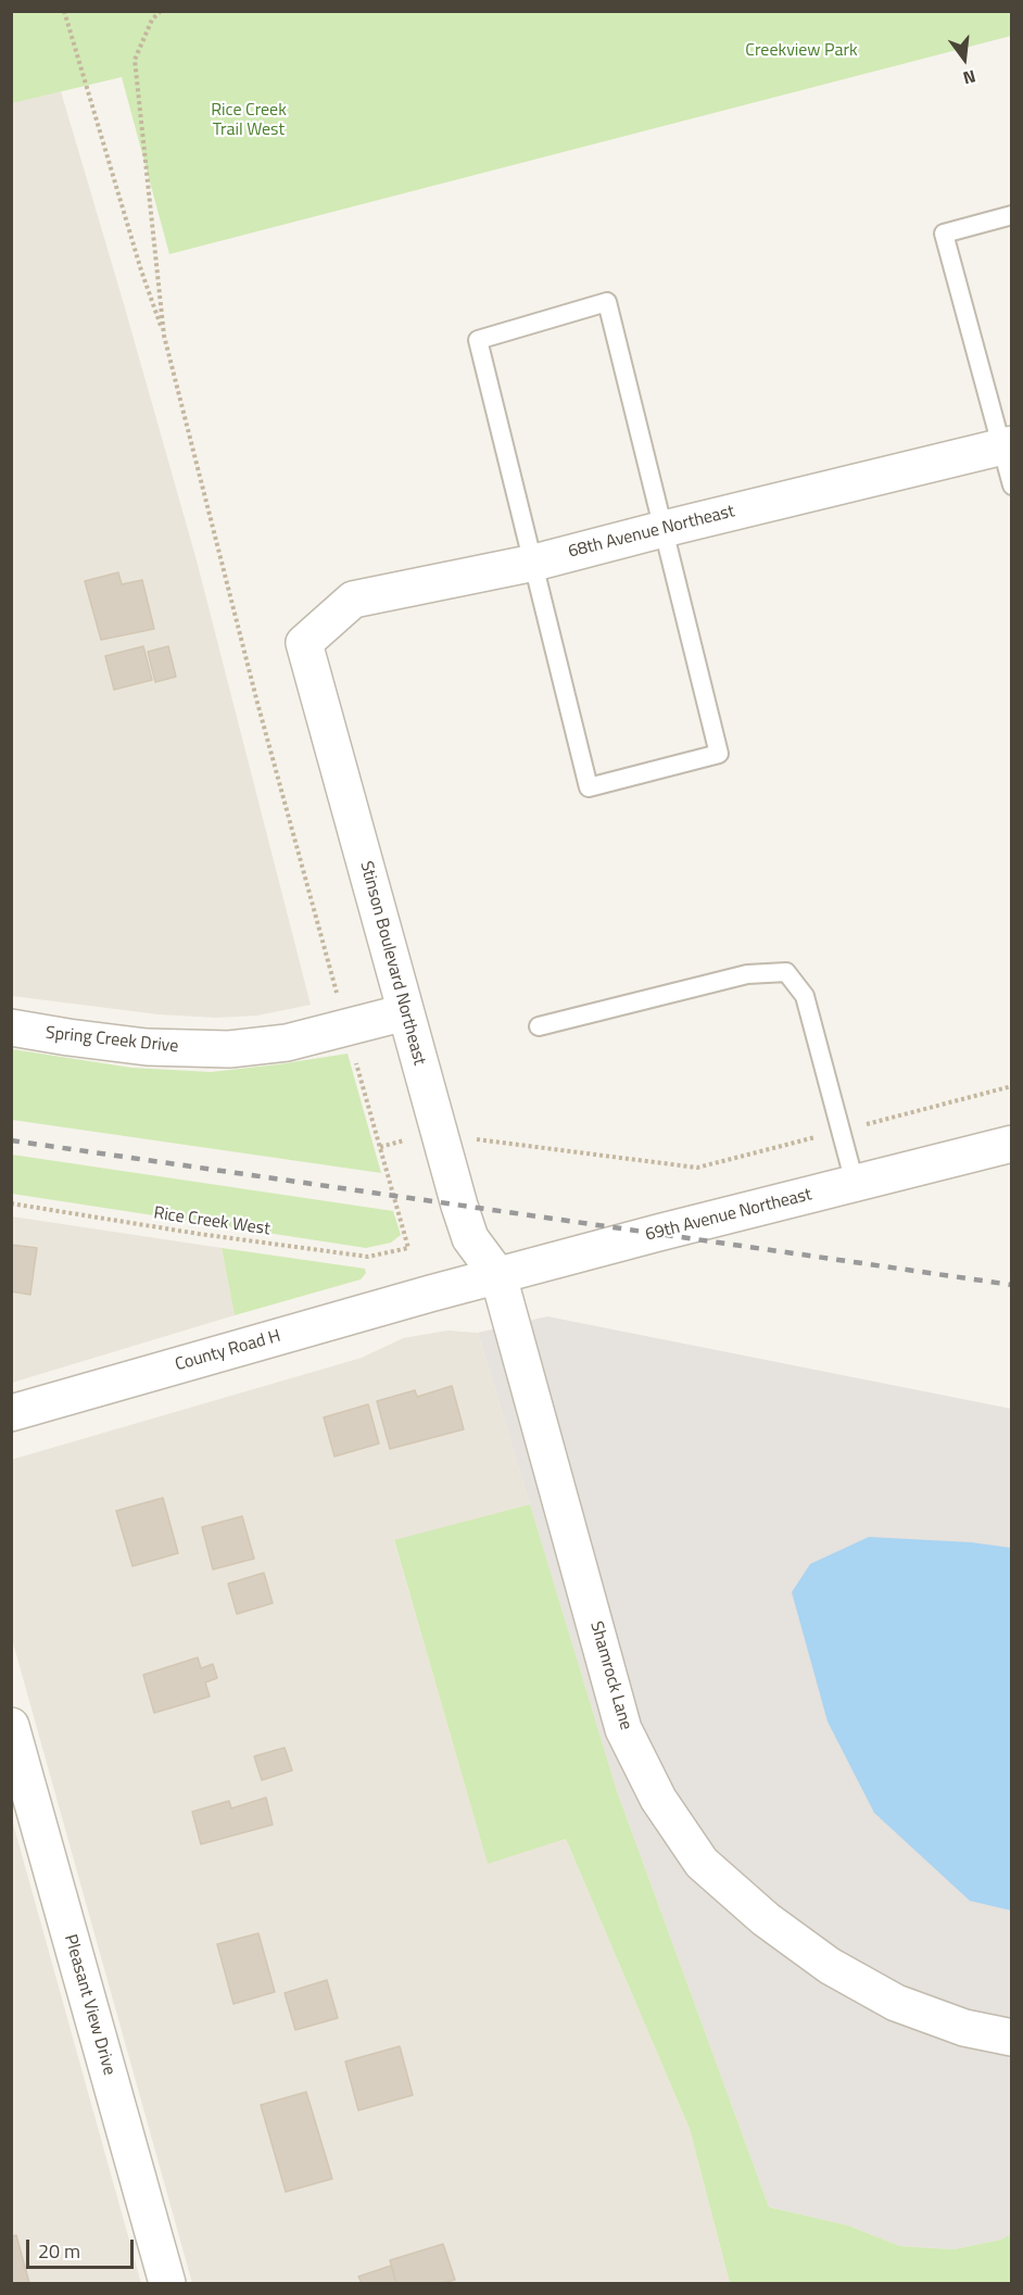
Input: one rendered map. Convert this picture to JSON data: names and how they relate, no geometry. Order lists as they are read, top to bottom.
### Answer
{
  "streets": {
    "street": [
      "68th Avenue Northeast",
      "Stinson Boulevard Northeast",
      "Spring Creek Drive",
      "69th Avenue Northeast",
      "County Road H",
      "Shamrock Lane",
      "Pleasant View Drive"
    ],
    "path": ["Rice Creek West"]
  },
  "crossings": [
    ["68th Avenue Northeast", "Stinson Boulevard Northeast"],
    ["Stinson Boulevard Northeast", "Spring Creek Drive"],
    ["Stinson Boulevard Northeast", "69th Avenue Northeast"],
    ["Stinson Boulevard Northeast", "Shamrock Lane"],
    ["69th Avenue Northeast", "County Road H"],
    ["69th Avenue Northeast", "Shamrock Lane"]
  ],
  "parks": ["Creekview Park", "Rice Creek Trail West"],
  "scale_bar": "20 m",
  "north": "bottom"
}
